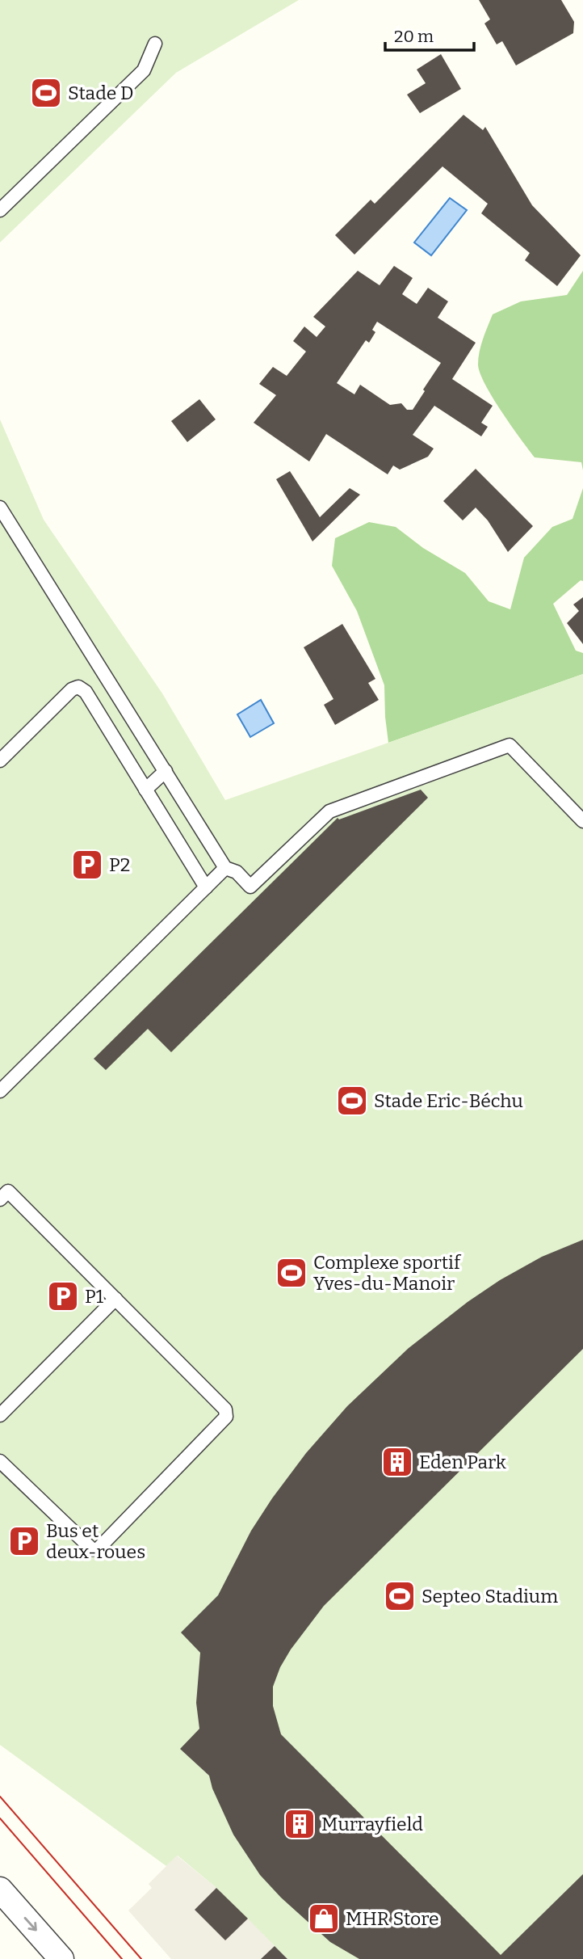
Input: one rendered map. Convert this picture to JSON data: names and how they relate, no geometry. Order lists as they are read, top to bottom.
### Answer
{
  "places": {
    "sports": [
      "Stade D",
      "Stade Eric-Béchu",
      "Complexe sportif Yves-du-Manoir",
      "Septeo Stadium"
    ],
    "parking": ["P2", "P1", "Bus et deux-roues"],
    "building": ["Eden Park", "Murrayfield"],
    "shop": ["MHR Store"]
  },
  "scale_bar": "20 m"
}
